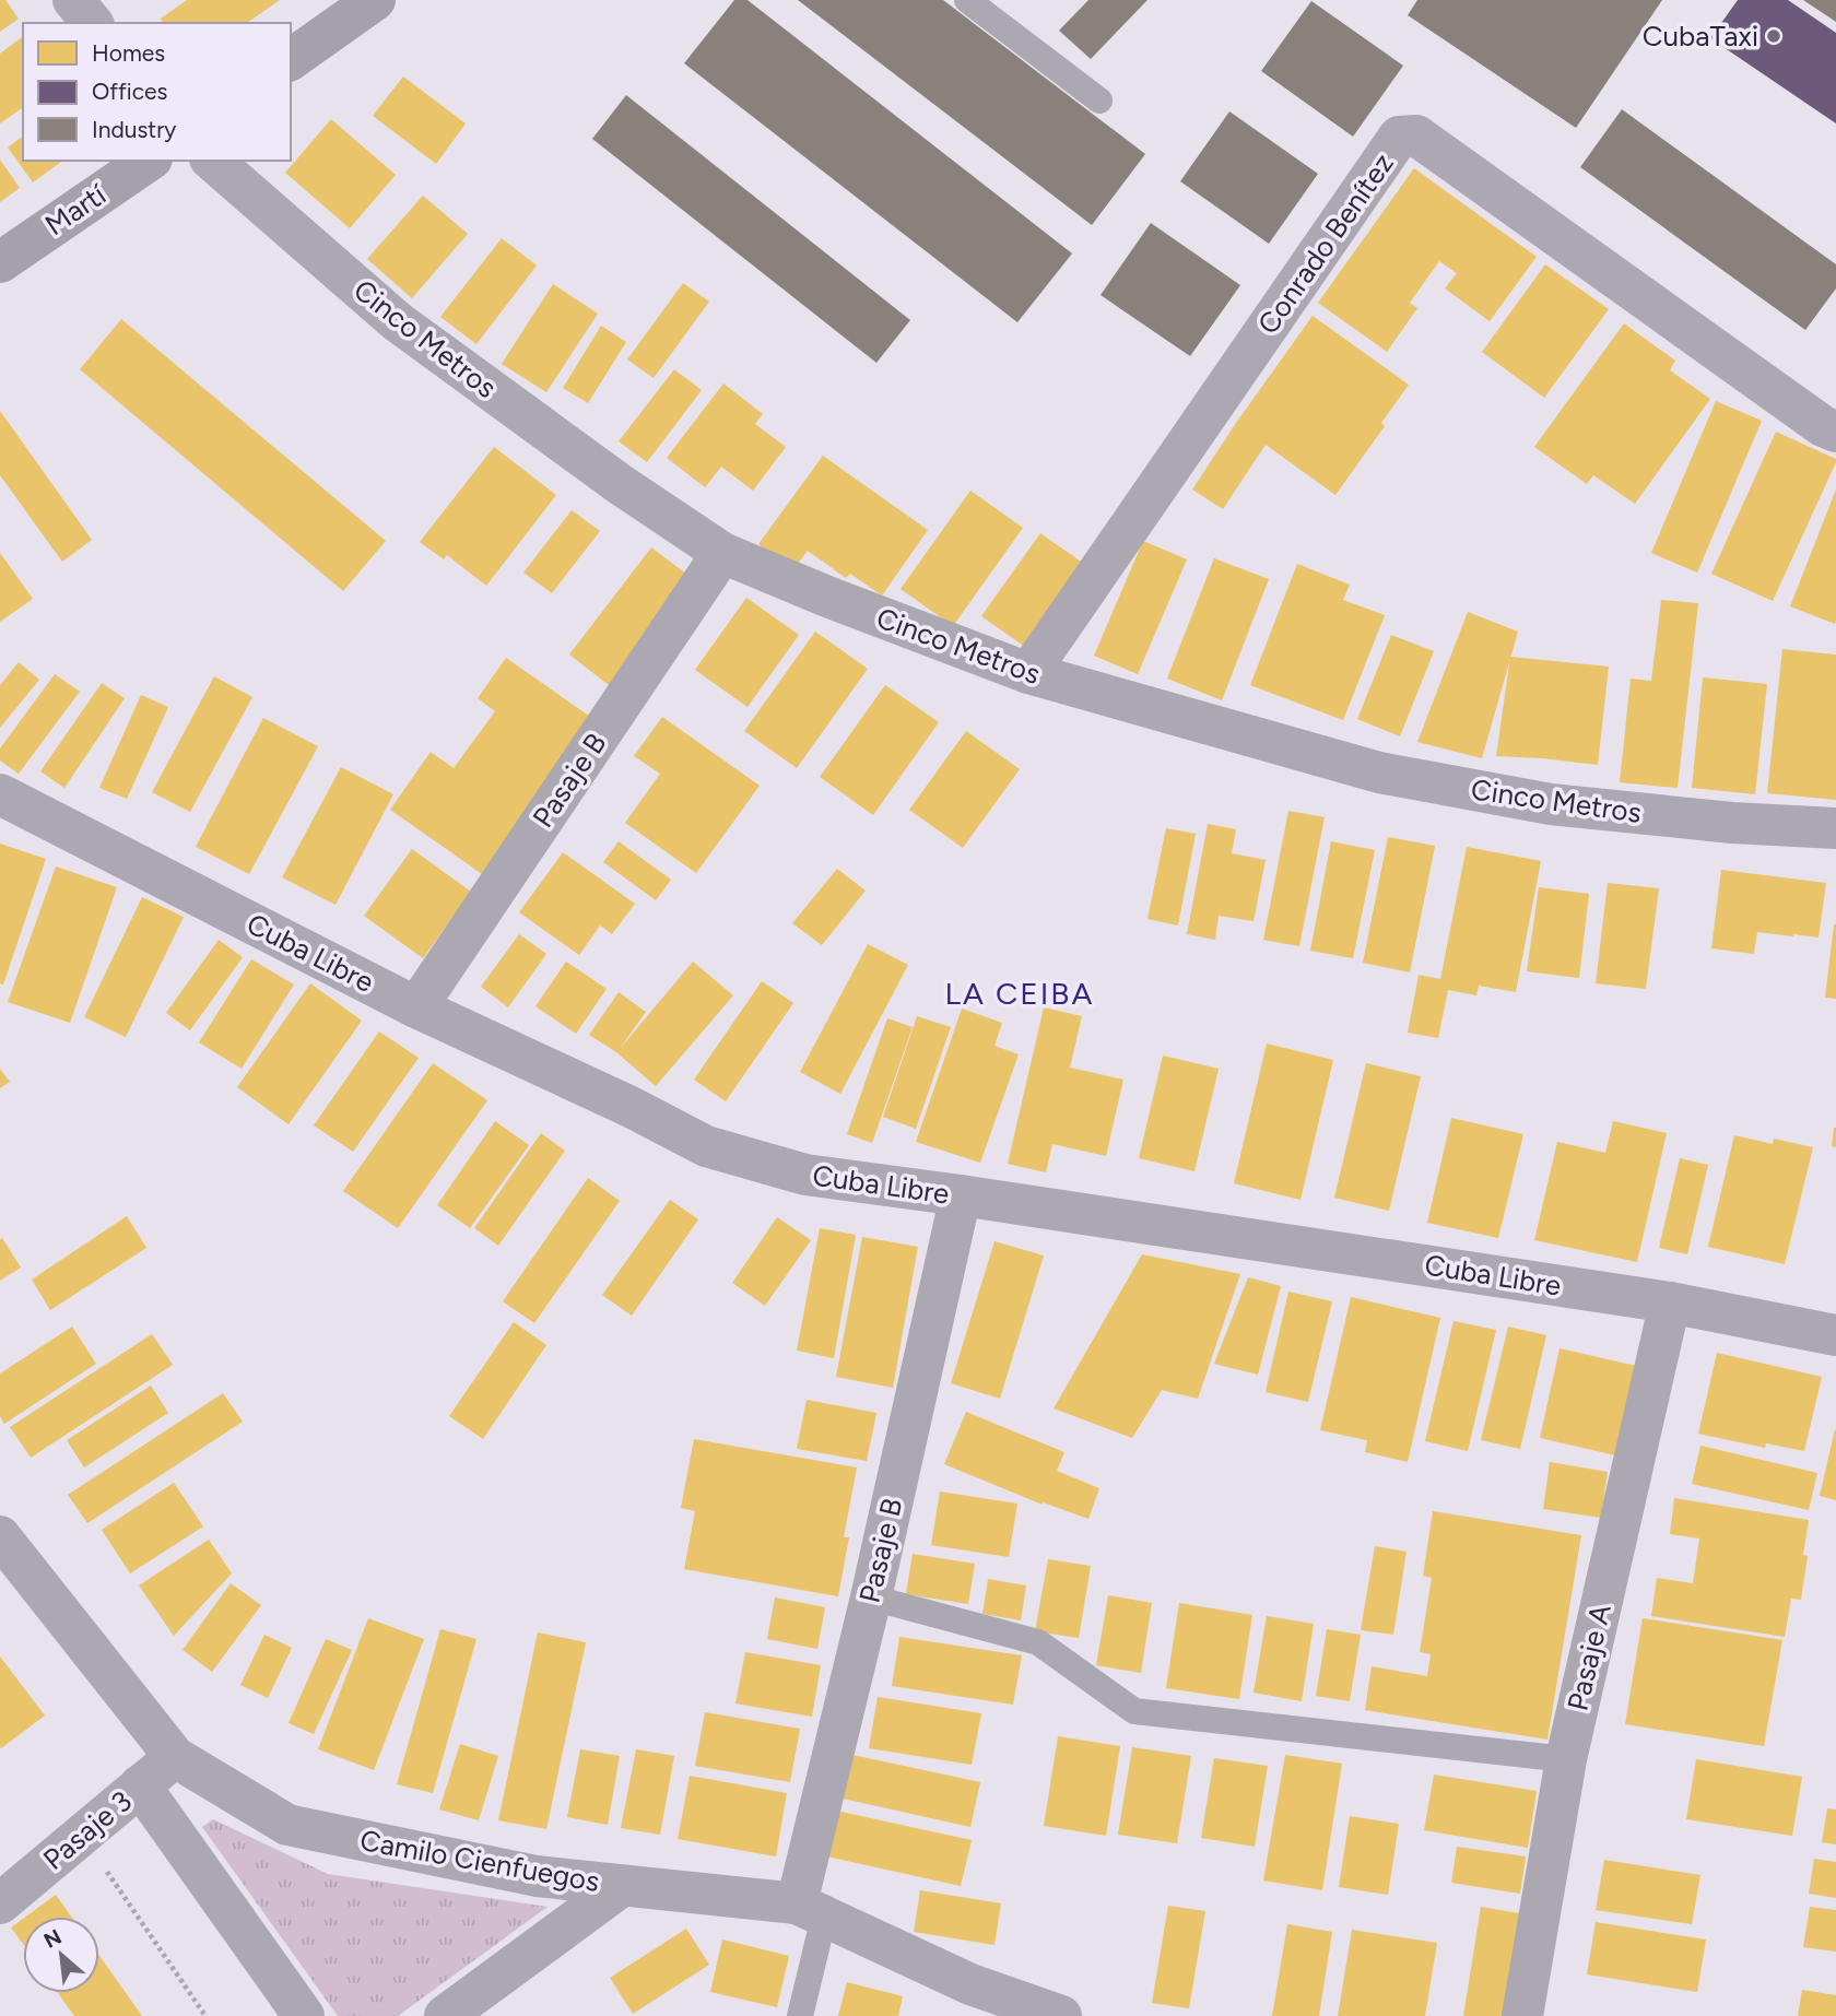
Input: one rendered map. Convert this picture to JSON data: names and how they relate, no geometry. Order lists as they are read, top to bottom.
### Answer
{
  "streets": {
    "street": [
      "Martí",
      "Conrado Benítez",
      "Cinco Metros",
      "Pasaje B",
      "Cuba Libre",
      "Pasaje A",
      "Pasaje 3",
      "Camilo Cienfuegos"
    ]
  },
  "crossings": [
    ["Conrado Benítez", "Cinco Metros"],
    ["Cinco Metros", "Pasaje B"],
    ["Pasaje B", "Cuba Libre"],
    ["Pasaje B", "Camilo Cienfuegos"],
    ["Cuba Libre", "Pasaje A"],
    ["Pasaje 3", "Camilo Cienfuegos"]
  ],
  "districts": ["LA CEIBA"],
  "places": ["CubaTaxi"],
  "legend": ["Homes", "Offices", "Industry"],
  "north": "top left"
}
